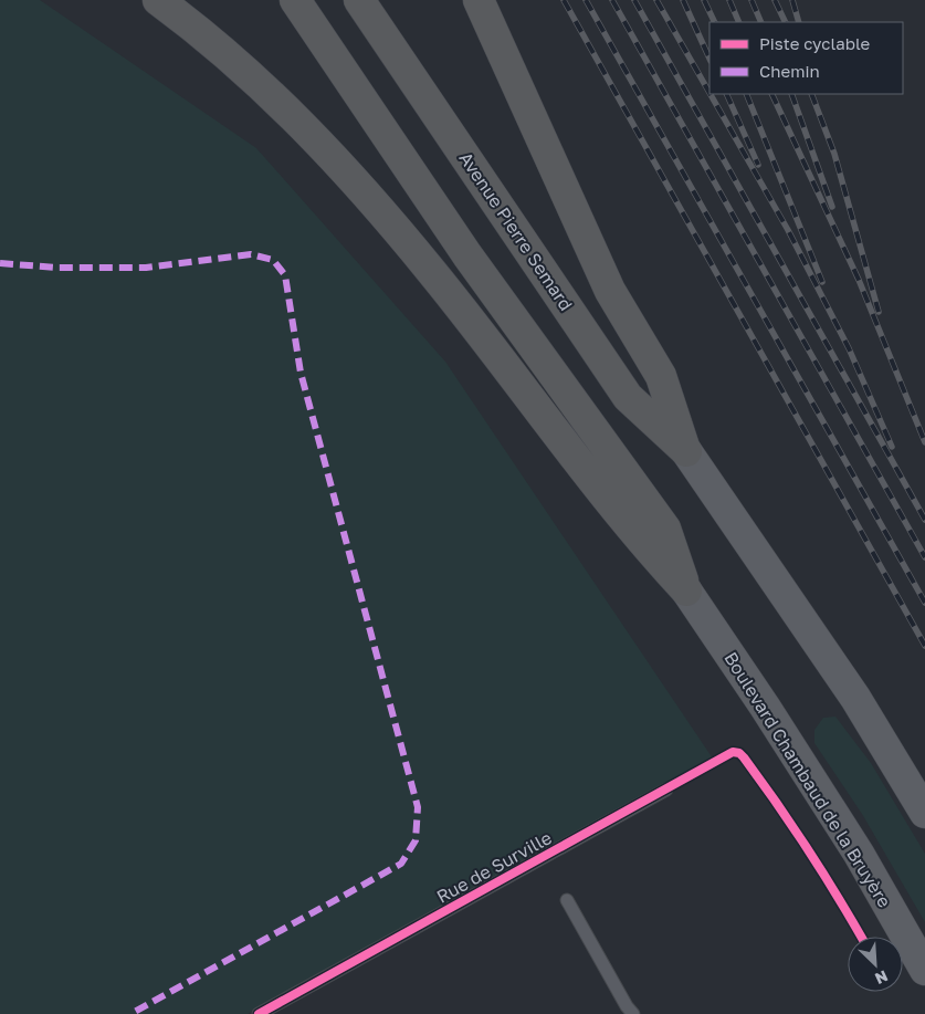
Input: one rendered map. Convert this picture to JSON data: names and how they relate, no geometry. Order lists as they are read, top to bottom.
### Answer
{
  "streets": {
    "highway": ["Avenue Pierre Semard"],
    "main road": ["Boulevard Chambaud de la Bruyère"],
    "lane": ["Rue de Surville"]
  },
  "legend": ["Piste cyclable", "Chemin"],
  "north": "bottom right"
}
